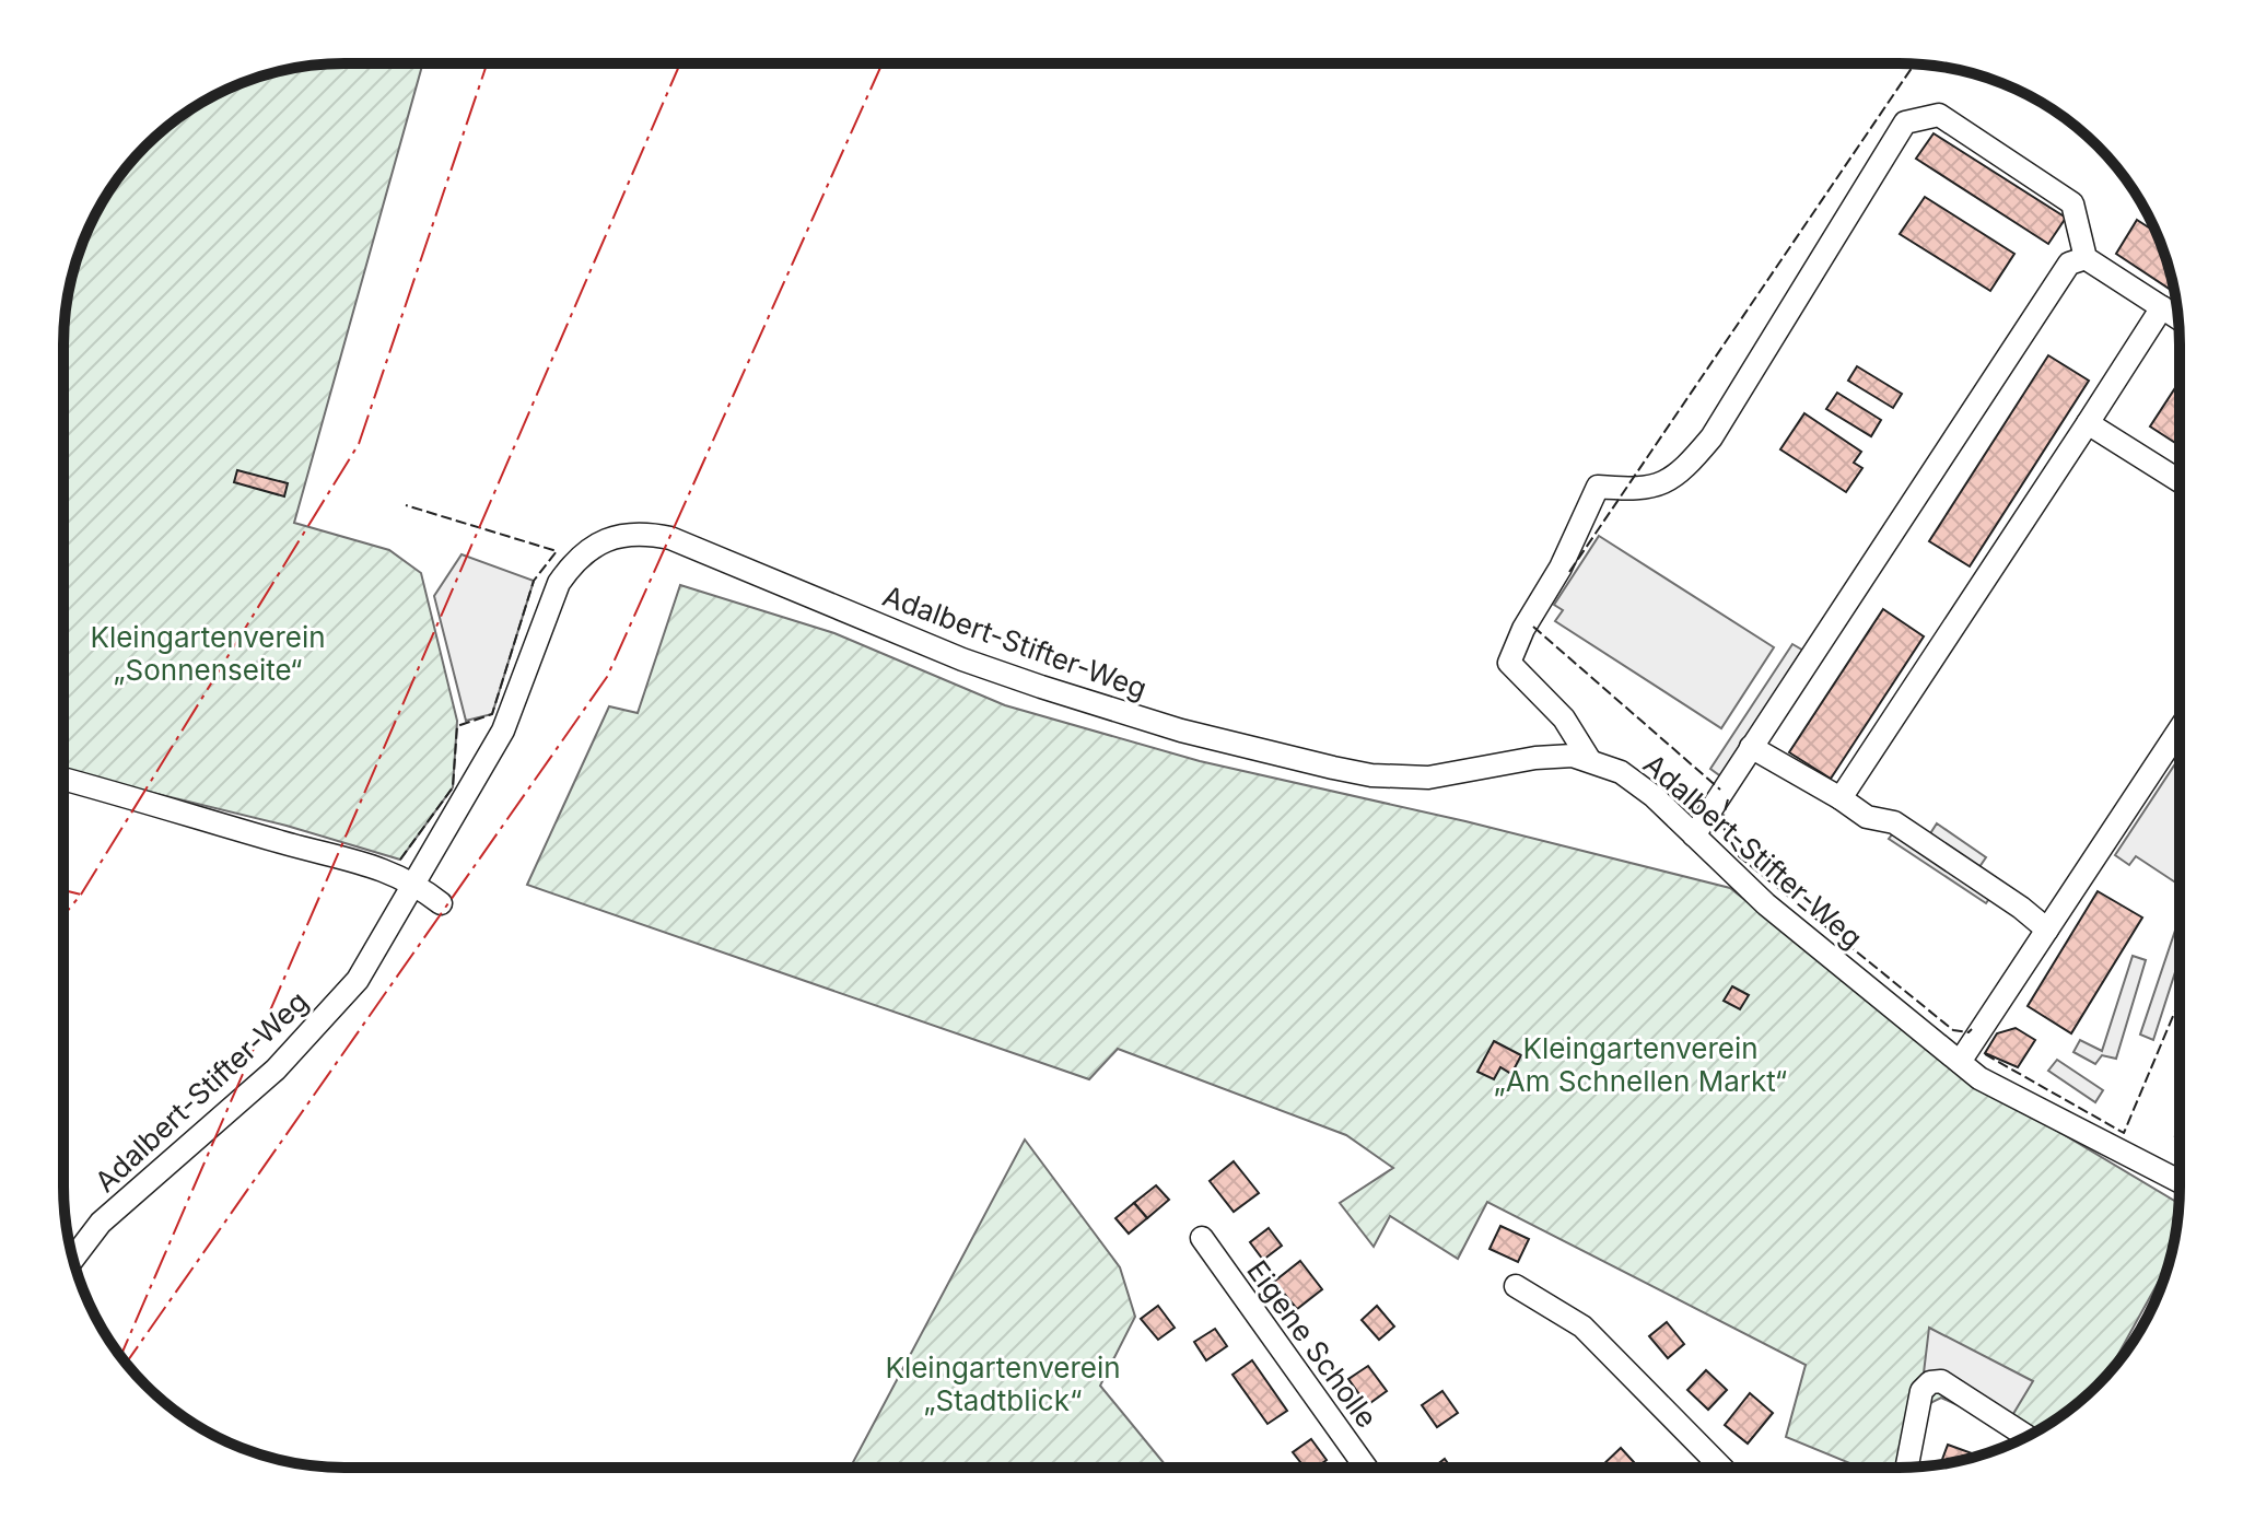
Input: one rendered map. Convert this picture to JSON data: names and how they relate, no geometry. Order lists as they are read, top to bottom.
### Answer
{
  "streets": {
    "street": ["Adalbert-Stifter-Weg", "Eigene Scholle"]
  },
  "parks": ["Kleingartenverein „Sonnenseite“", "Kleingartenverein „Am Schnellen Markt“", "Kleingartenverein „Stadtblick“"]
}
